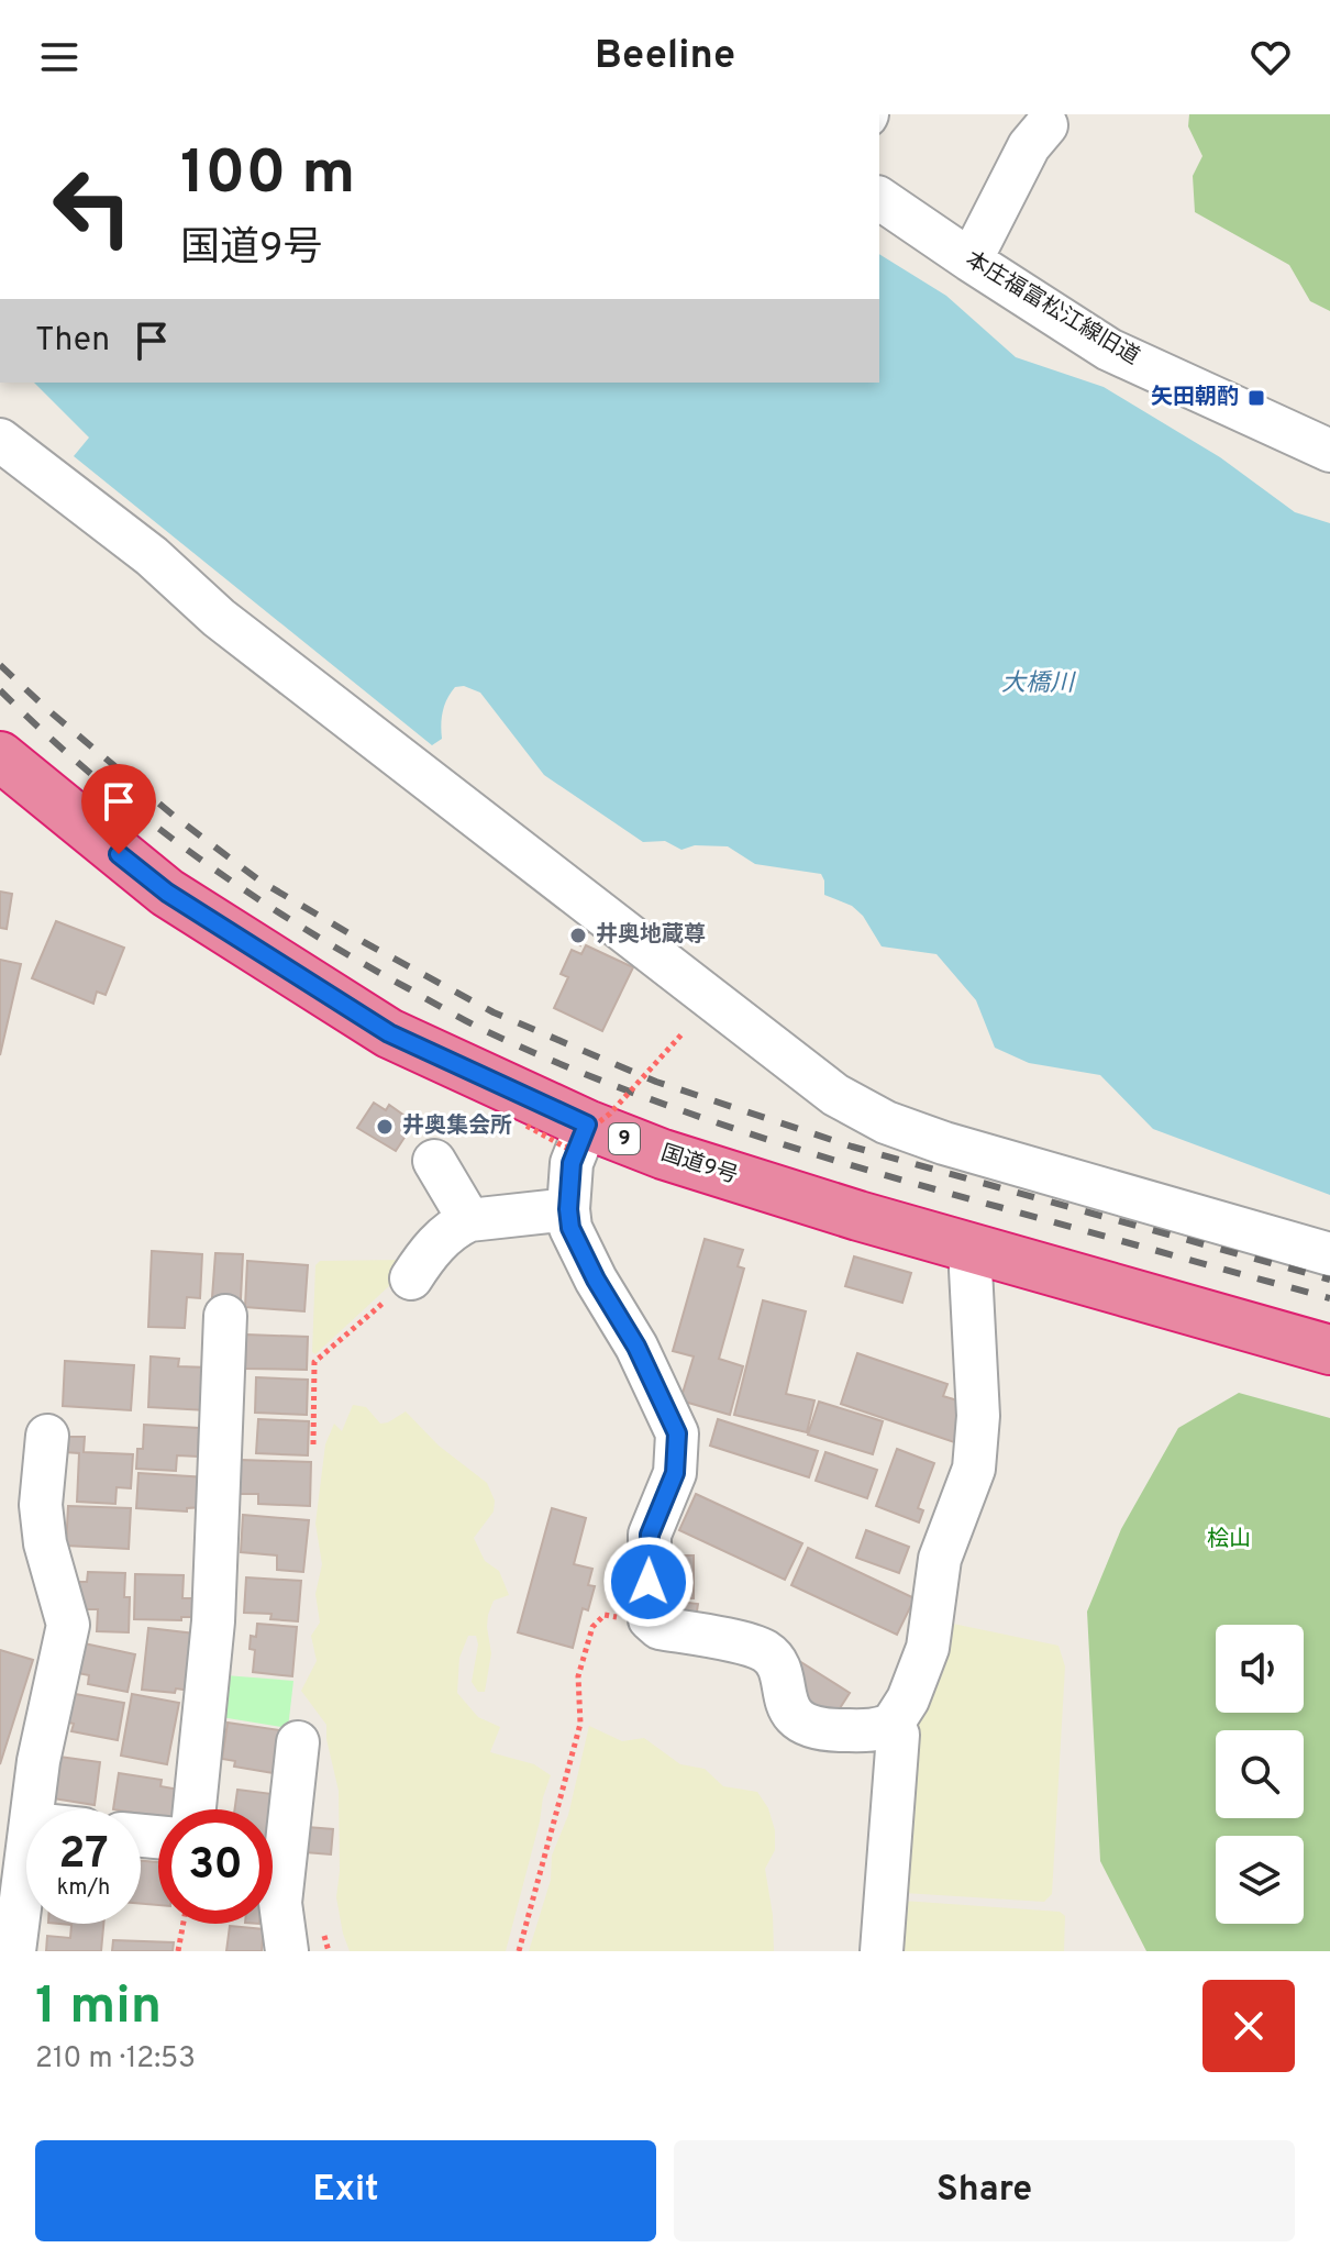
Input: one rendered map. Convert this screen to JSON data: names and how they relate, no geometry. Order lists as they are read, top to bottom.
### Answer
{
  "streets": {
    "highway": ["9", "国道9号"],
    "street": ["本庄福富松江線旧道"]
  },
  "water": ["大橋川"],
  "parks": ["桧山"],
  "places": {
    "transit": ["矢田朝酌"],
    "other": ["井奥地蔵尊", "井奥集会所"]
  },
  "page": {
    "header": "Beeline",
    "turn": ["100 m", "国道9号"],
    "then": "Then",
    "speed": "27 km/h",
    "limit": "30",
    "heading": ["1 min", "210 m · 12:53"],
    "buttons": ["Exit", "Share"]
  }
}
